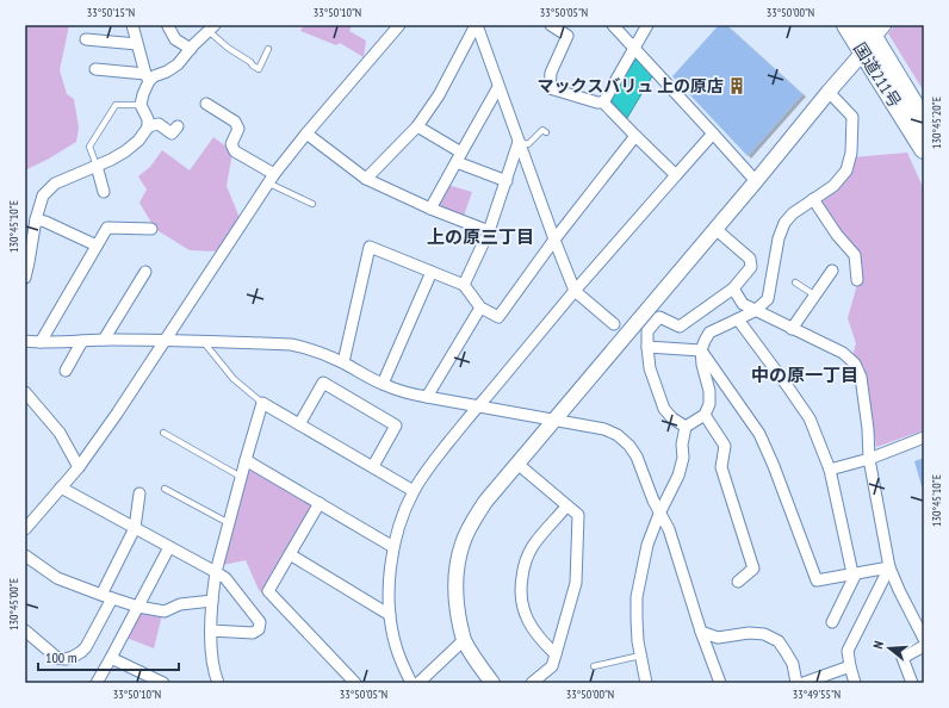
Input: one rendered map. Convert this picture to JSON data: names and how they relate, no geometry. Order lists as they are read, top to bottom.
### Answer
{
  "streets": {
    "highway": ["国道211号"]
  },
  "districts": ["上の原三丁目", "中の原一丁目"],
  "places": {
    "building": ["マックスバリュ 上の原店"]
  },
  "scale_bar": "100 m",
  "north": "left",
  "coordinates": [
    "33°50'15\"N",
    "33°50'10\"N",
    "33°50'05\"N",
    "33°50'00\"N",
    "130°45'20\"E",
    "130°45'10\"E",
    "130°45'00\"E",
    "33°49'55\"N"
  ]
}
